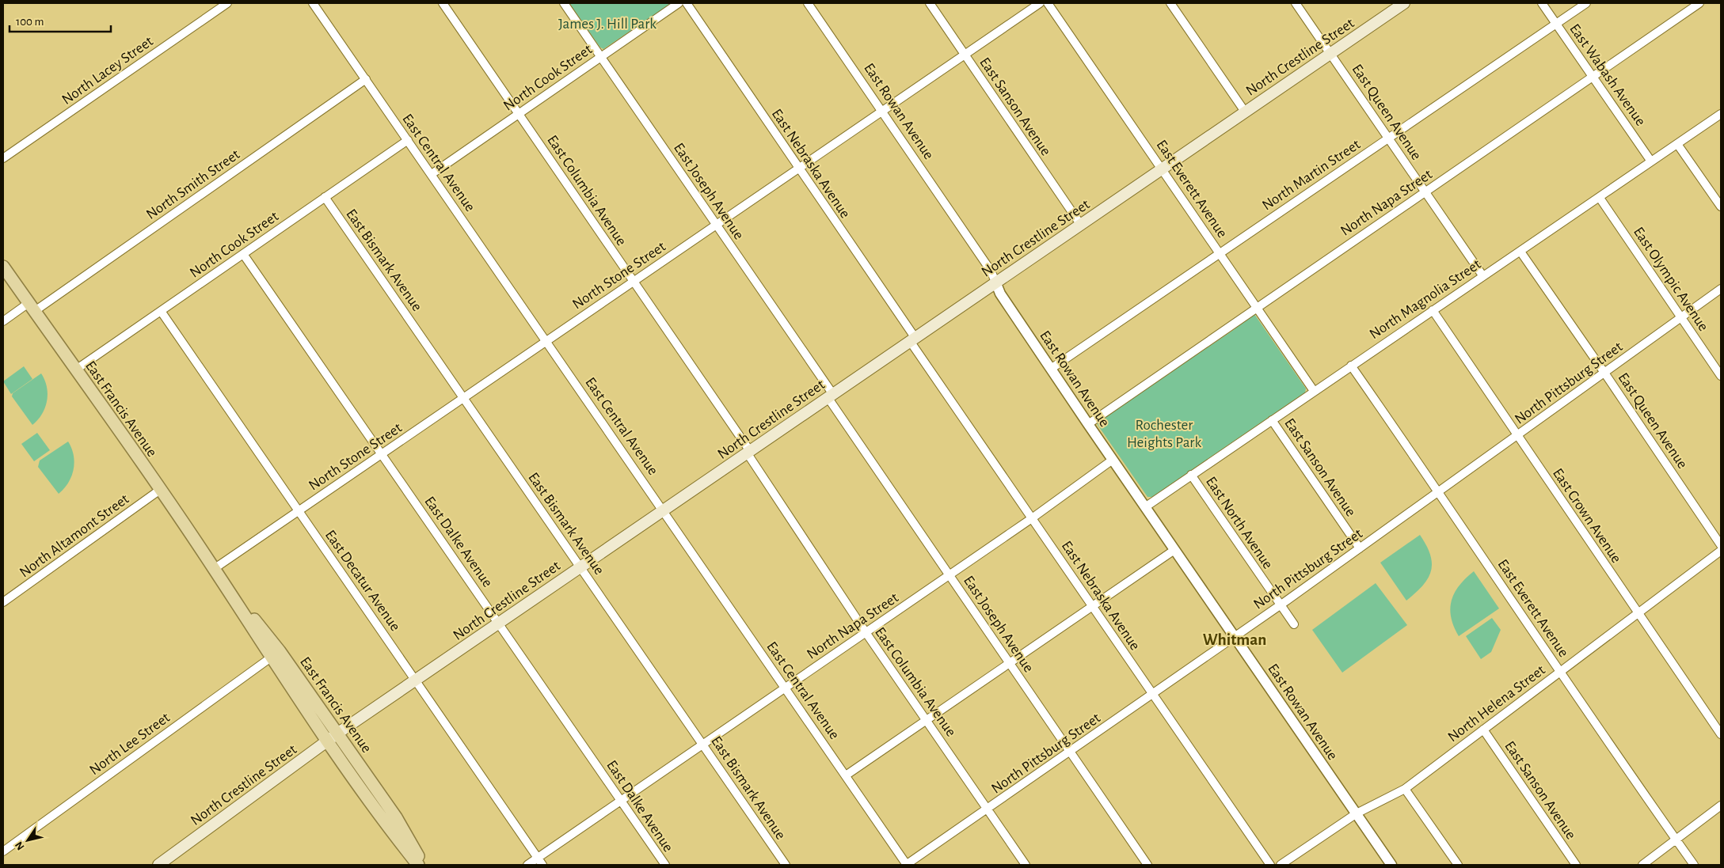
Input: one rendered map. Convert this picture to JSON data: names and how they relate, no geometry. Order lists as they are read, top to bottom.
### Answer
{
  "streets": {
    "main road": ["North Crestline Street", "East Francis Avenue"],
    "street": [
      "North Lacey Street",
      "East Wabash Avenue",
      "North Cook Street",
      "East Sanson Avenue",
      "East Rowan Avenue",
      "East Queen Avenue",
      "East Central Avenue",
      "East Nebraska Avenue",
      "North Martin Street",
      "North Smith Street",
      "East Everett Avenue",
      "East Columbia Avenue",
      "East Joseph Avenue",
      "North Napa Street",
      "East Bismark Avenue",
      "North Stone Street",
      "East Olympic Avenue",
      "North Magnolia Street",
      "North Pittsburg Street",
      "East Crown Avenue",
      "East North Avenue",
      "North Altamont Street",
      "East Dalke Avenue",
      "East Decatur Avenue",
      "North Helena Street",
      "North Lee Street"
    ]
  },
  "crossings": [
    ["North Crestline Street", "East Sanson Avenue"],
    ["North Crestline Street", "East Rowan Avenue"],
    ["North Crestline Street", "East Queen Avenue"],
    ["North Crestline Street", "East Central Avenue"],
    ["North Crestline Street", "East Nebraska Avenue"],
    ["North Crestline Street", "East Everett Avenue"],
    ["North Crestline Street", "East Columbia Avenue"],
    ["North Crestline Street", "East Joseph Avenue"],
    ["North Crestline Street", "East Bismark Avenue"],
    ["North Crestline Street", "East Francis Avenue"],
    ["North Crestline Street", "East Dalke Avenue"],
    ["North Crestline Street", "East Decatur Avenue"],
    ["East Wabash Avenue", "North Martin Street"],
    ["East Wabash Avenue", "North Napa Street"],
    ["East Wabash Avenue", "North Magnolia Street"],
    ["North Cook Street", "East Central Avenue"],
    ["North Cook Street", "East Columbia Avenue"],
    ["North Cook Street", "East Joseph Avenue"],
    ["North Cook Street", "East Bismark Avenue"],
    ["North Cook Street", "East Francis Avenue"],
    ["North Cook Street", "East Dalke Avenue"],
    ["North Cook Street", "East Decatur Avenue"],
    ["East Sanson Avenue", "North Stone Street"],
    ["East Sanson Avenue", "North Magnolia Street"],
    ["East Sanson Avenue", "North Pittsburg Street"],
    ["East Sanson Avenue", "North Helena Street"],
    ["East Rowan Avenue", "North Martin Street"],
    ["East Rowan Avenue", "North Napa Street"],
    ["East Rowan Avenue", "North Stone Street"],
    ["East Rowan Avenue", "North Magnolia Street"],
    ["East Rowan Avenue", "North Pittsburg Street"],
    ["East Rowan Avenue", "North Helena Street"],
    ["East Queen Avenue", "North Martin Street"],
    ["East Queen Avenue", "North Napa Street"],
    ["East Queen Avenue", "North Magnolia Street"],
    ["East Queen Avenue", "North Pittsburg Street"],
    ["East Central Avenue", "North Smith Street"],
    ["East Central Avenue", "North Napa Street"],
    ["East Central Avenue", "North Stone Street"],
    ["East Central Avenue", "North Pittsburg Street"],
    ["East Nebraska Avenue", "North Napa Street"],
    ["East Nebraska Avenue", "North Stone Street"],
    ["East Nebraska Avenue", "North Pittsburg Street"],
    ["North Martin Street", "East Everett Avenue"],
    ["North Smith Street", "East Francis Avenue"],
    ["East Everett Avenue", "North Napa Street"],
    ["East Everett Avenue", "North Magnolia Street"],
    ["East Everett Avenue", "North Pittsburg Street"],
    ["East Everett Avenue", "North Helena Street"],
    ["East Columbia Avenue", "North Napa Street"],
    ["East Columbia Avenue", "North Stone Street"],
    ["East Columbia Avenue", "North Pittsburg Street"],
    ["East Joseph Avenue", "North Napa Street"],
    ["East Joseph Avenue", "North Stone Street"],
    ["East Joseph Avenue", "North Pittsburg Street"],
    ["North Napa Street", "East Bismark Avenue"],
    ["North Napa Street", "East Dalke Avenue"],
    ["North Napa Street", "East Decatur Avenue"],
    ["East Bismark Avenue", "North Stone Street"],
    ["North Stone Street", "East Francis Avenue"],
    ["North Stone Street", "East Dalke Avenue"],
    ["North Stone Street", "East Decatur Avenue"],
    ["East Olympic Avenue", "North Magnolia Street"],
    ["East Olympic Avenue", "North Pittsburg Street"],
    ["North Magnolia Street", "East Crown Avenue"],
    ["North Magnolia Street", "East North Avenue"],
    ["North Pittsburg Street", "East Crown Avenue"],
    ["North Pittsburg Street", "East North Avenue"],
    ["East Francis Avenue", "North Altamont Street"],
    ["East Francis Avenue", "North Lee Street"],
    ["East Crown Avenue", "North Helena Street"]
  ],
  "districts": ["Whitman"],
  "parks": ["James J. Hill Park", "Rochester Heights Park"],
  "scale_bar": "100 m",
  "north": "bottom left"
}
